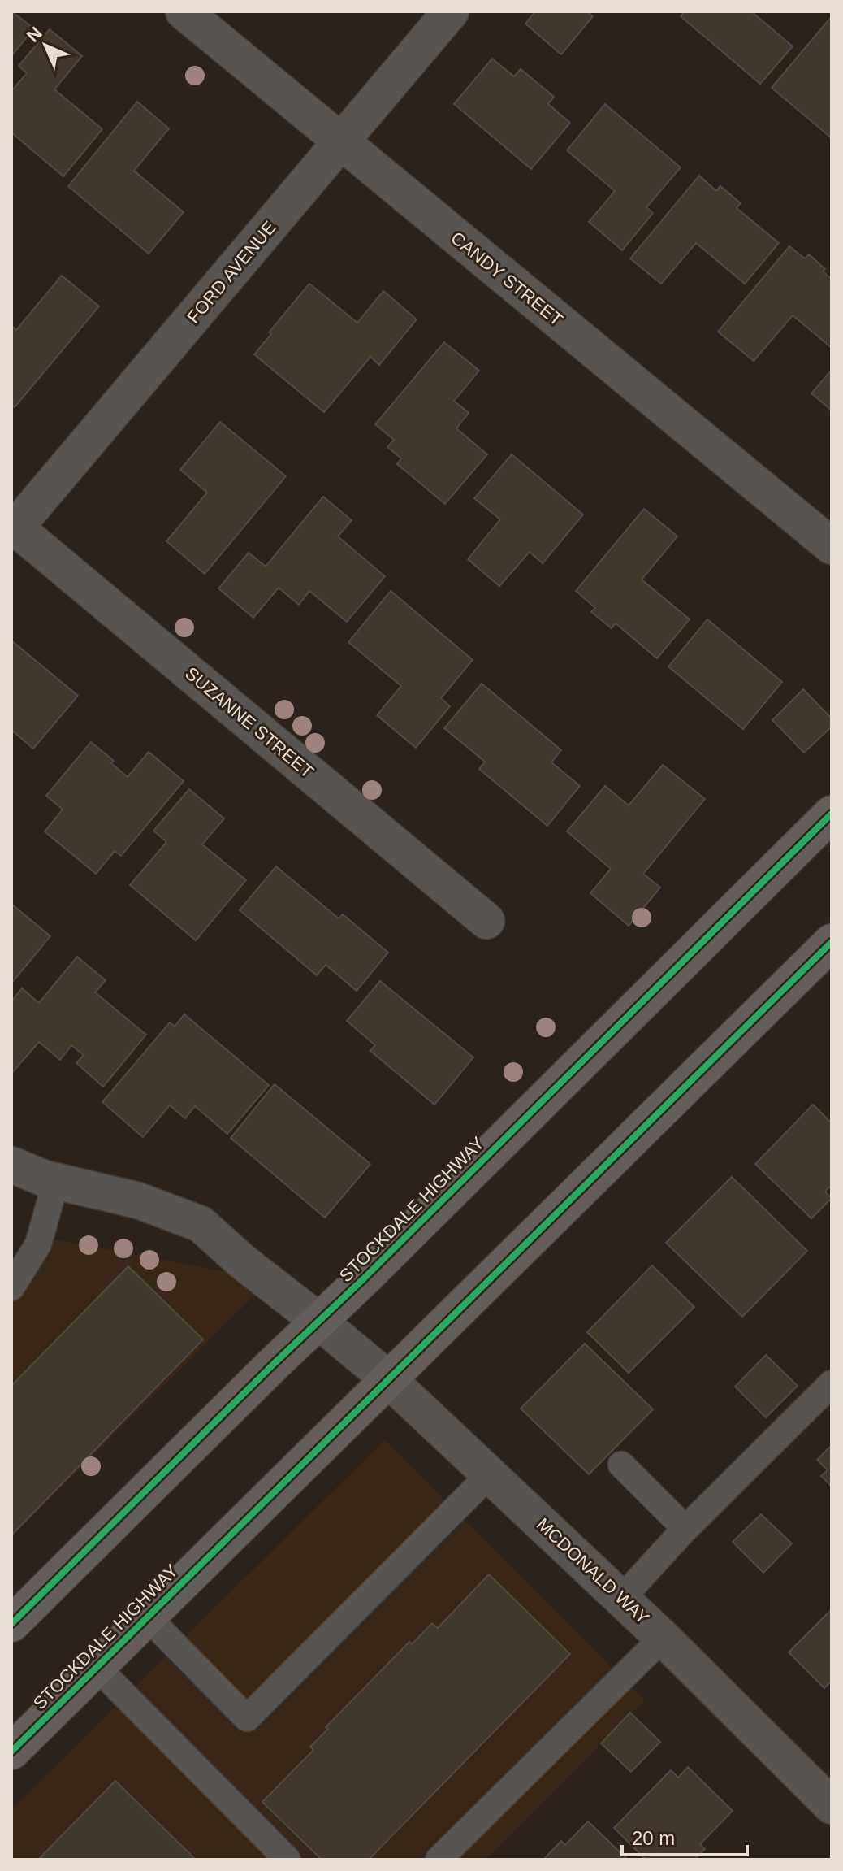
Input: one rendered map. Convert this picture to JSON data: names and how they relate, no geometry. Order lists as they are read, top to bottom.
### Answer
{
  "streets": {
    "main road": ["STOCKDALE HIGHWAY"],
    "street": [
      "FORD AVENUE",
      "CANDY STREET",
      "SUZANNE STREET",
      "MCDONALD WAY"
    ]
  },
  "crossings": [
    ["FORD AVENUE", "CANDY STREET"],
    ["FORD AVENUE", "SUZANNE STREET"],
    ["STOCKDALE HIGHWAY", "MCDONALD WAY"]
  ],
  "scale_bar": "20 m",
  "north": "top left"
}
